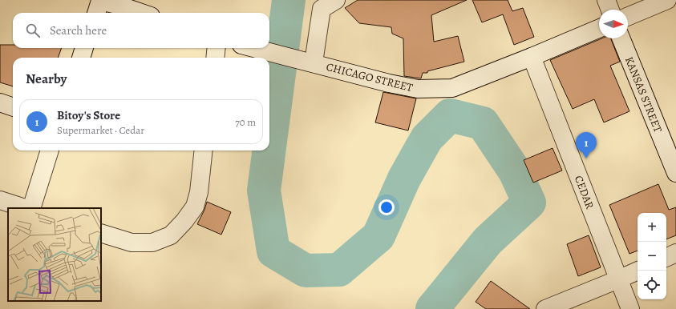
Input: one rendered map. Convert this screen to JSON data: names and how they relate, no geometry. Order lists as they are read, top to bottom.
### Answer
{
  "streets": {
    "street": ["CHICAGO STREET", "KANSAS STREET", "CEDAR"]
  },
  "crossings": [
    ["CHICAGO STREET", "CEDAR"]
  ],
  "north": "right",
  "page": {
    "search": "Search here",
    "heading": "Nearby",
    "list": [
      {
        "mark": "1",
        "name": "Bitoy's Store",
        "note": "Supermarket · Cedar",
        "value": "70 m"
      }
    ],
    "pins": "1",
    "map_buttons": ["+", "−"]
  }
}
